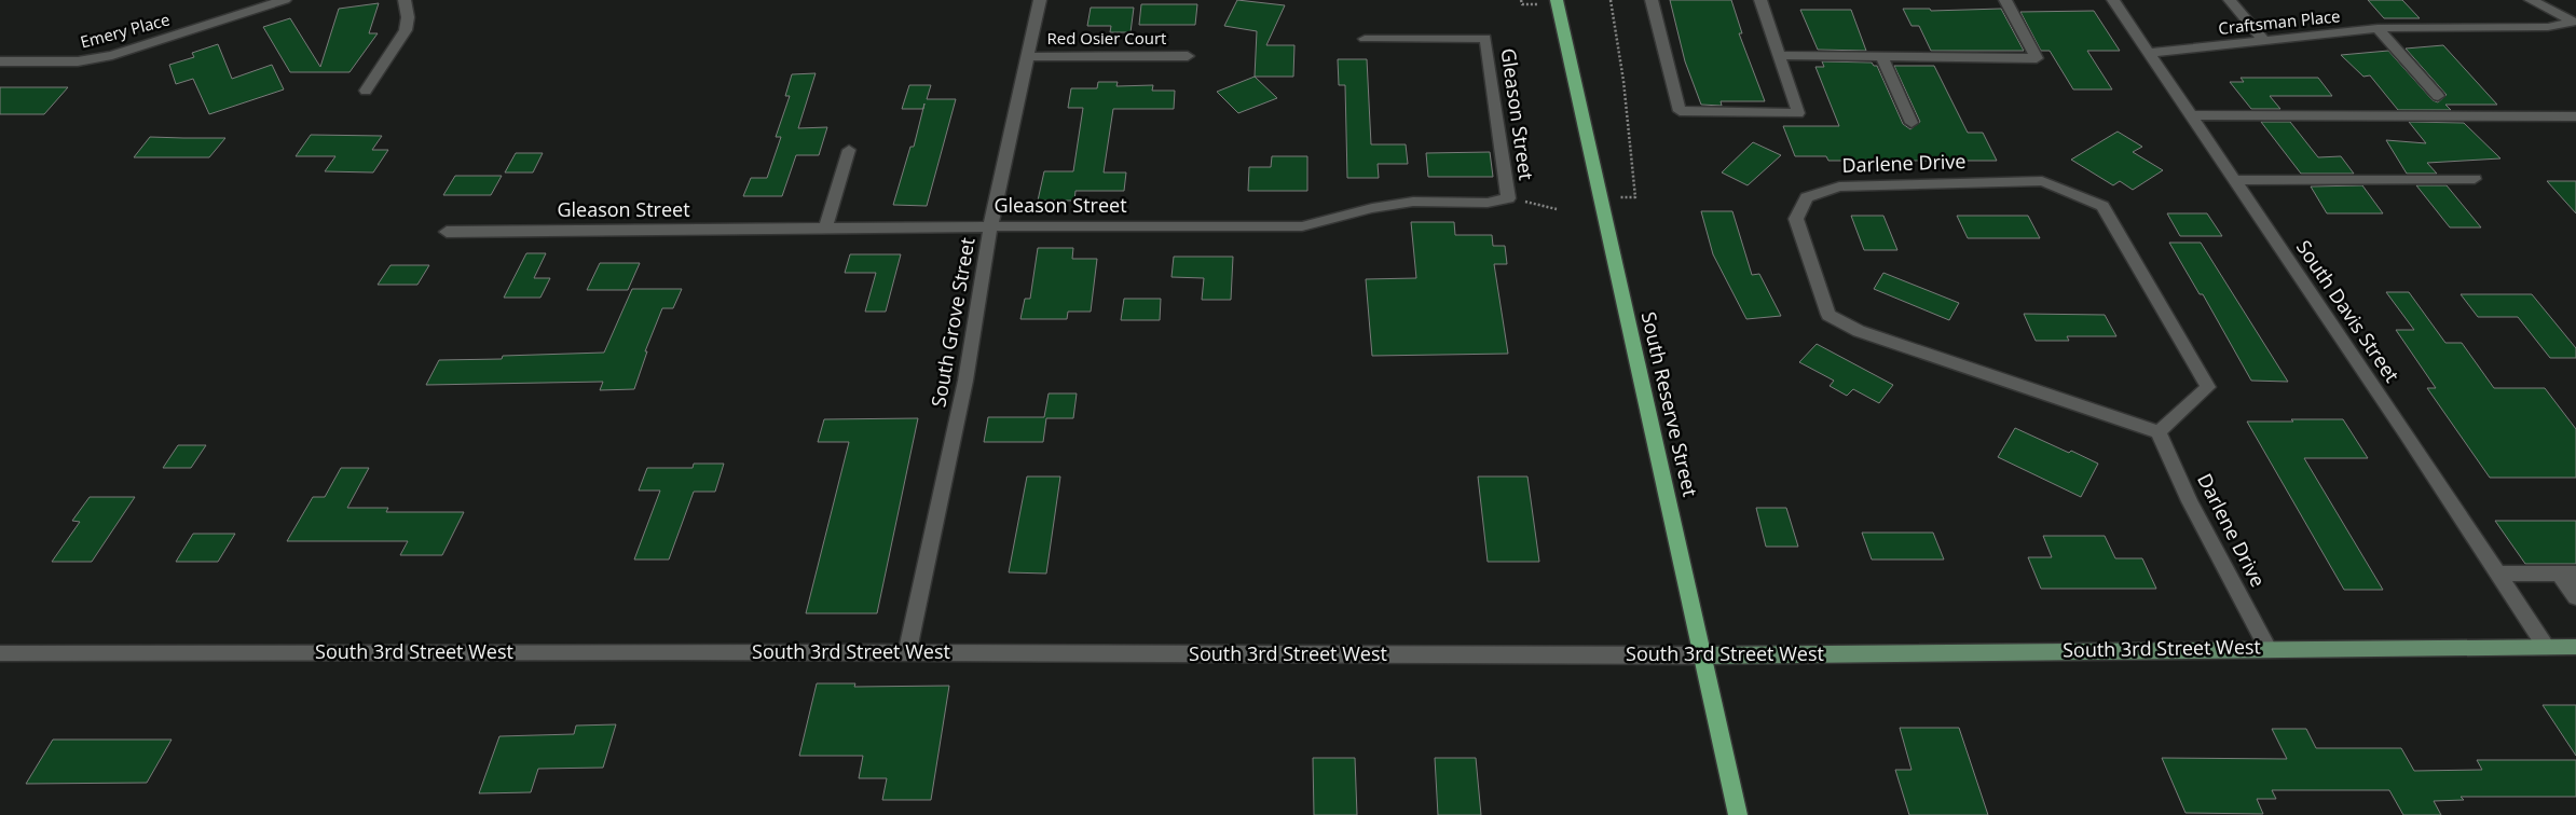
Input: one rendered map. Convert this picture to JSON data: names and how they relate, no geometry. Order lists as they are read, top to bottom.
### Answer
{
  "streets": {
    "highway": ["South Reserve Street"],
    "main road": ["South 3rd Street West"],
    "street": [
      "Craftsman Place",
      "Emery Place",
      "Red Osier Court",
      "Gleason Street",
      "Darlene Drive",
      "South Davis Street",
      "South Grove Street"
    ]
  },
  "crossings": [
    ["Craftsman Place", "South Davis Street"],
    ["Red Osier Court", "South Grove Street"],
    ["Gleason Street", "South Grove Street"],
    ["Darlene Drive", "South 3rd Street West"],
    ["South Davis Street", "South 3rd Street West"],
    ["South Grove Street", "South 3rd Street West"],
    ["South Reserve Street", "South 3rd Street West"]
  ]
}
